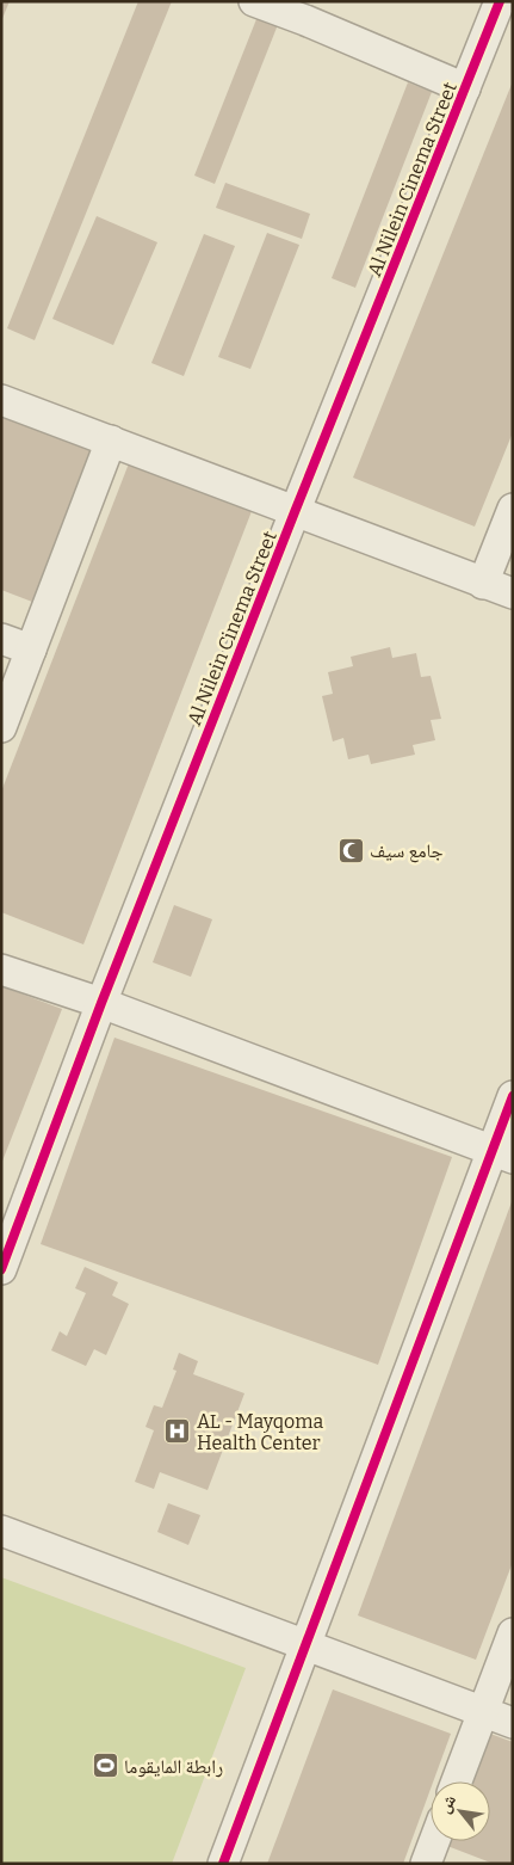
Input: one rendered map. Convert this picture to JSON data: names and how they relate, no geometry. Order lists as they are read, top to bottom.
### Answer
{
  "streets": {
    "street": ["Al Nilein Cinema Street"]
  },
  "places": {
    "mosque": ["جامع سيف"],
    "hospital": ["AL - Mayqoma Health Center"],
    "sports": ["رابطة المايقوما"]
  },
  "north": "top left"
}
